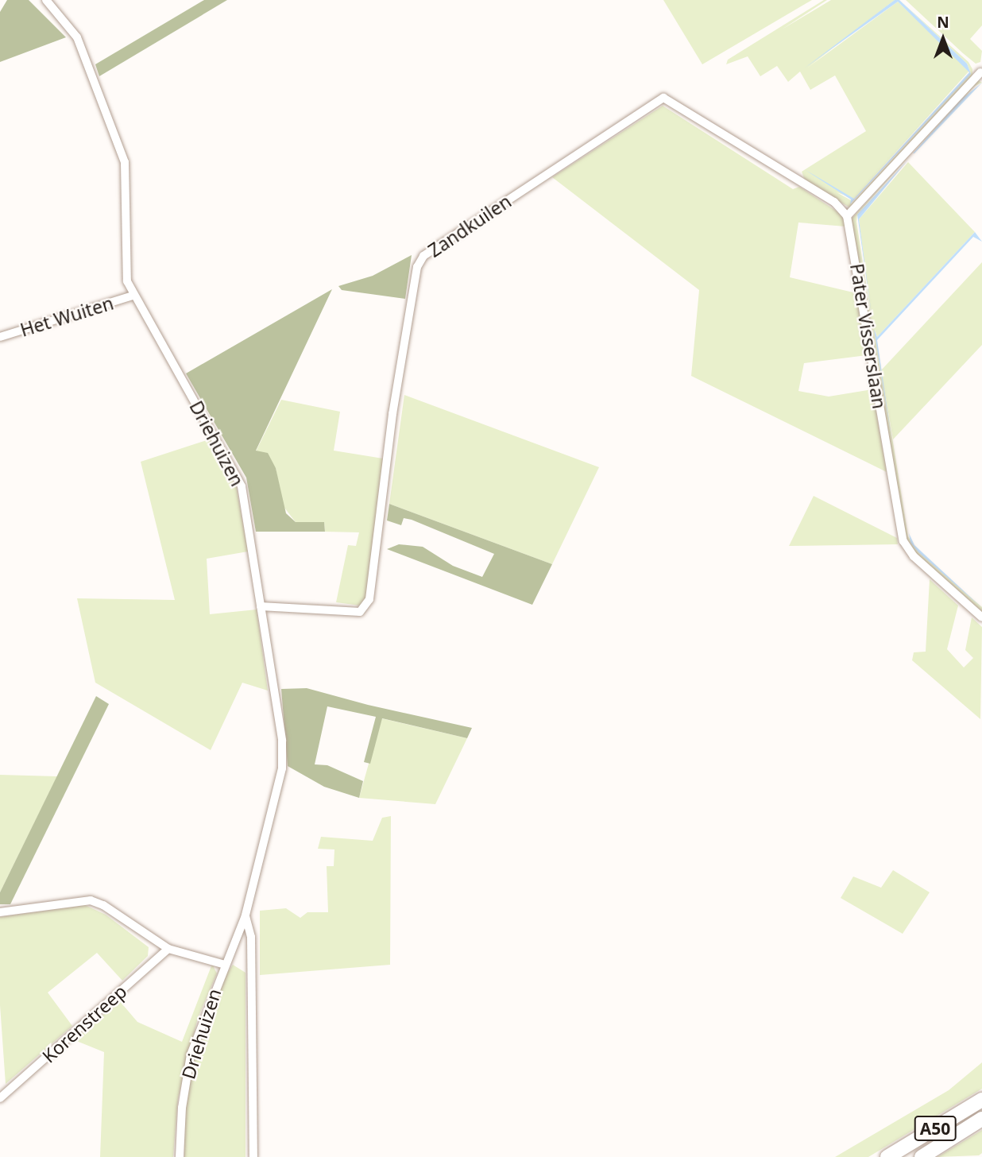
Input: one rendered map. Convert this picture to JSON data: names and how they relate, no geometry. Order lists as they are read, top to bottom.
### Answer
{
  "streets": {
    "highway": ["A50"],
    "street": [
      "Zandkuilen",
      "Het Wuiten",
      "Pater Visserslaan",
      "Driehuizen",
      "Korenstreep"
    ]
  },
  "crossings": [
    ["Zandkuilen", "Pater Visserslaan"],
    ["Zandkuilen", "Driehuizen"],
    ["Het Wuiten", "Driehuizen"]
  ],
  "north": "top"
}
